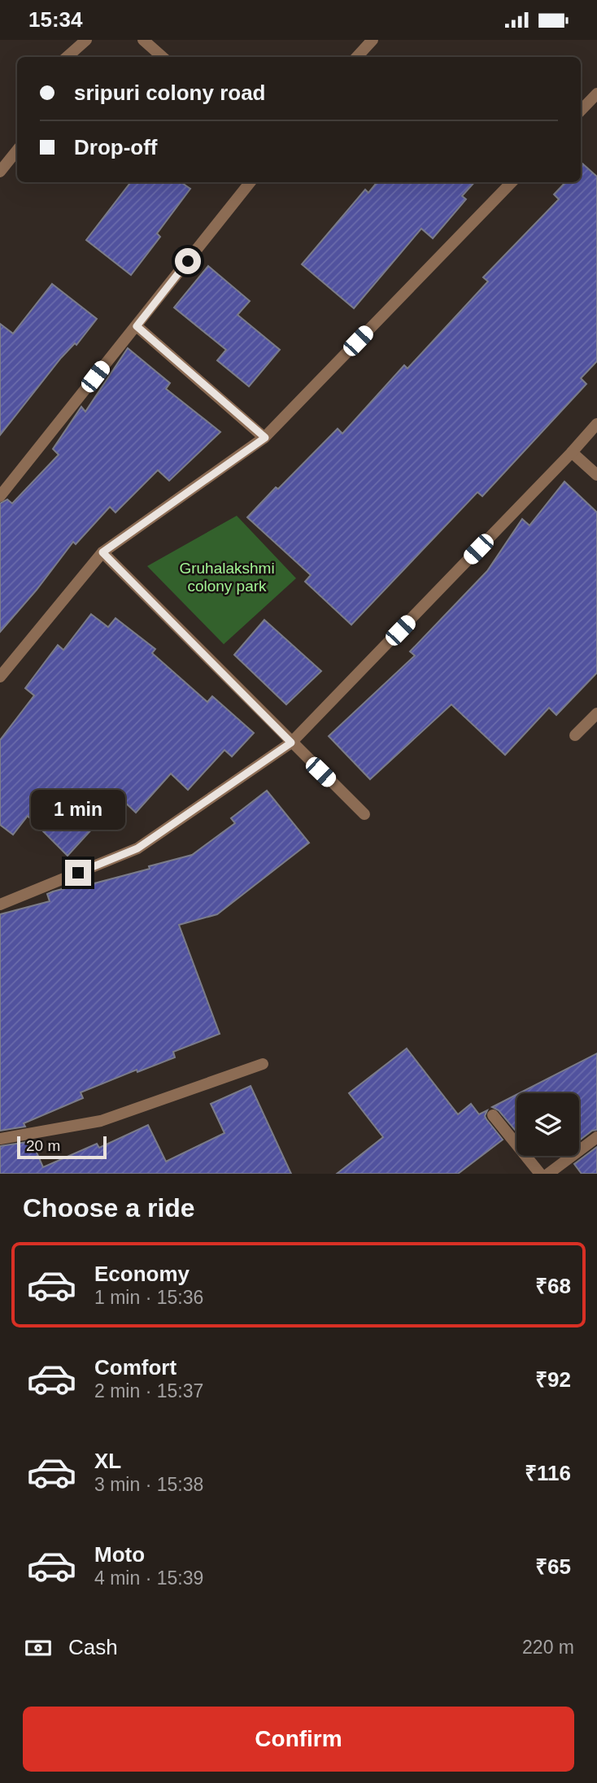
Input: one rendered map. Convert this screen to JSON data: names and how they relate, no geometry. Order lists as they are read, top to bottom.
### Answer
{
  "parks": ["Gruhalakshmi colony park"],
  "scale_bar": "20 m",
  "page": {
    "status": "15:34",
    "banner": ["sripuri colony road", "Drop-off"],
    "bubble": "1 min",
    "scale": "20 m",
    "heading": "Choose a ride",
    "list": [
      {
        "name": "Economy",
        "note": "1 min · 15:36",
        "value": "₹68"
      },
      {
        "name": "Comfort",
        "note": "2 min · 15:37",
        "value": "₹92"
      },
      {
        "name": "XL",
        "note": "3 min · 15:38",
        "value": "₹116"
      },
      {
        "name": "Moto",
        "note": "4 min · 15:39",
        "value": "₹65"
      }
    ],
    "pay": ["Cash", "220 m"],
    "buttons": "Confirm"
  }
}
